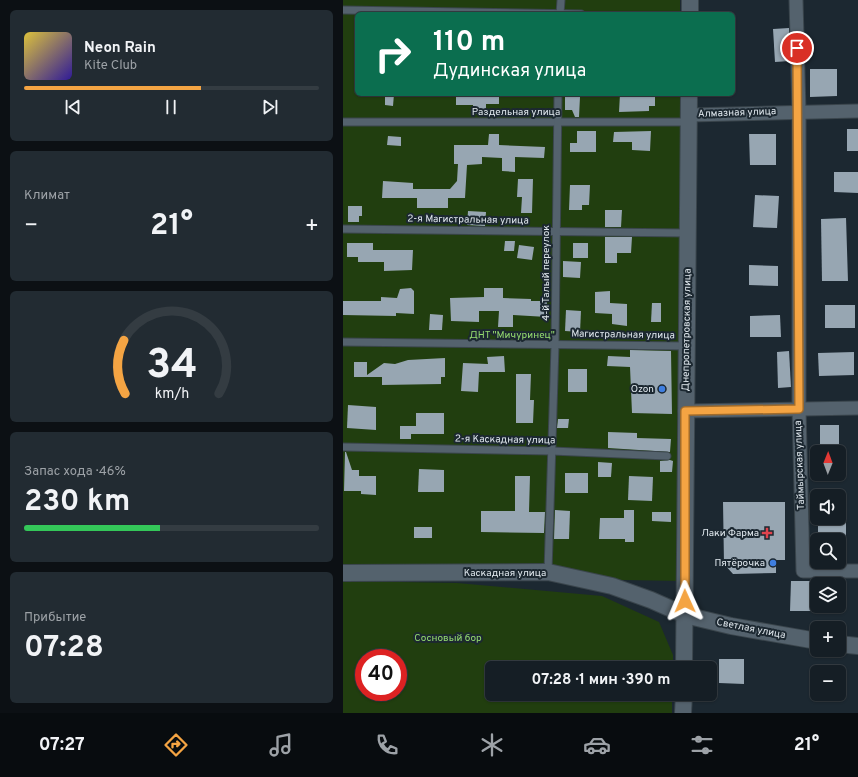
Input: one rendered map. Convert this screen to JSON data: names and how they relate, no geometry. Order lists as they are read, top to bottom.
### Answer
{
  "streets": {
    "street": [
      "Алмазная улица",
      "Днепропетровская улица",
      "Таймырская улица",
      "Каскадная улица",
      "Светлая улица"
    ],
    "lane": [
      "Раздельная улица",
      "2-я Магистральная улица",
      "4-й Талый переулок",
      "Магистральная улица",
      "2-я Каскадная улица"
    ]
  },
  "crossings": [
    ["Раздельная улица", "Алмазная улица"],
    ["Раздельная улица", "4-й Талый переулок"],
    ["Раздельная улица", "Днепропетровская улица"],
    ["Алмазная улица", "Днепропетровская улица"],
    ["Алмазная улица", "Таймырская улица"],
    ["2-я Магистральная улица", "4-й Талый переулок"],
    ["2-я Магистральная улица", "Днепропетровская улица"],
    ["4-й Талый переулок", "Магистральная улица"],
    ["4-й Талый переулок", "2-я Каскадная улица"],
    ["4-й Талый переулок", "Каскадная улица"],
    ["Днепропетровская улица", "Магистральная улица"],
    ["Днепропетровская улица", "Каскадная улица"],
    ["Днепропетровская улица", "Светлая улица"],
    ["Каскадная улица", "Светлая улица"]
  ],
  "parks": ["ДНТ \"Мичуринец\"", "Сосновый бор"],
  "places": {
    "other": ["Ozon", "Пятёрочка"],
    "health": ["Лаки Фарма"]
  },
  "north": "top",
  "page": {
    "turn": ["110 m", "Дудинская улица"],
    "song": ["Neon Rain", "Kite Club"],
    "tile": [
      "Климат",
      ["Запас хода · 46%", "230 km"],
      ["Прибытие", "07:28"]
    ],
    "heat": ["−", "21°", "+"],
    "map_buttons": ["+", "−"],
    "limit": "40",
    "trip": "07:28 · 1 мин · 390 m",
    "tabs": ["07:27", "21°"],
    "gauge": ["34", "km/h"]
  }
}
